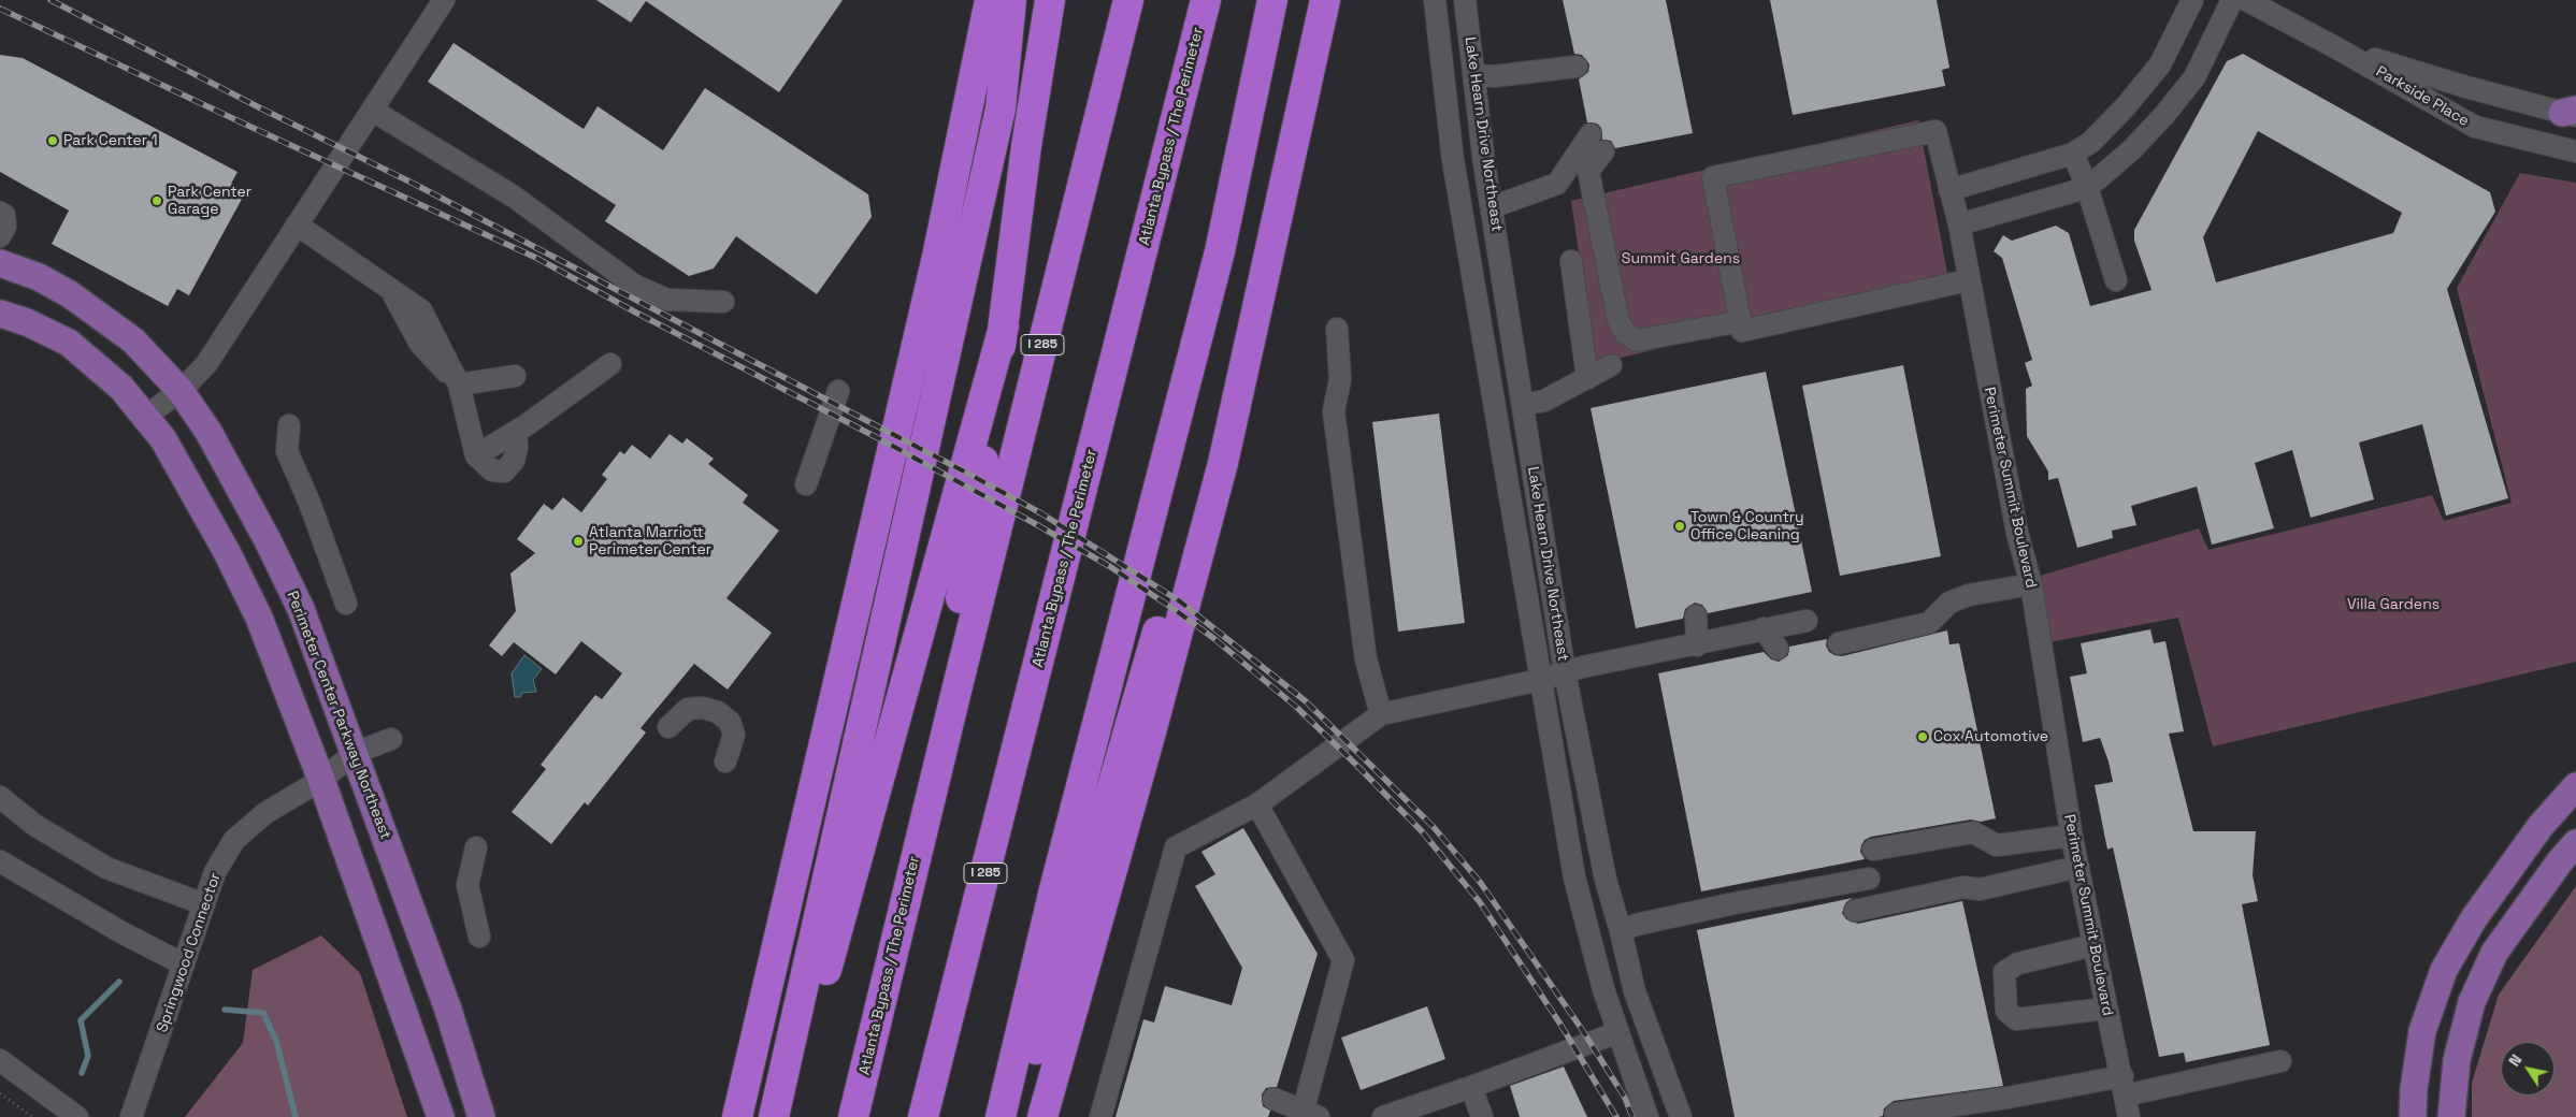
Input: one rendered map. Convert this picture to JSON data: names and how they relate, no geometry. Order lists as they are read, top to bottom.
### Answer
{
  "streets": {
    "highway": ["Atlanta Bypass / The Perimeter", "I 285"],
    "main road": ["Perimeter Center Parkway Northeast"],
    "street": [
      "Parkside Place",
      "Lake Hearn Drive Northeast",
      "Perimeter Summit Boulevard",
      "Springwood Connector"
    ]
  },
  "crossings": [
    ["Perimeter Center Parkway Northeast", "Springwood Connector"]
  ],
  "parks": ["Summit Gardens", "Villa Gardens"],
  "places": [
    "Park Center 1",
    "Park Center Garage",
    "Town & Country Office Cleaning",
    "Atlanta Marriott Perimeter Center",
    "Cox Automotive"
  ],
  "north": "top left"
}
